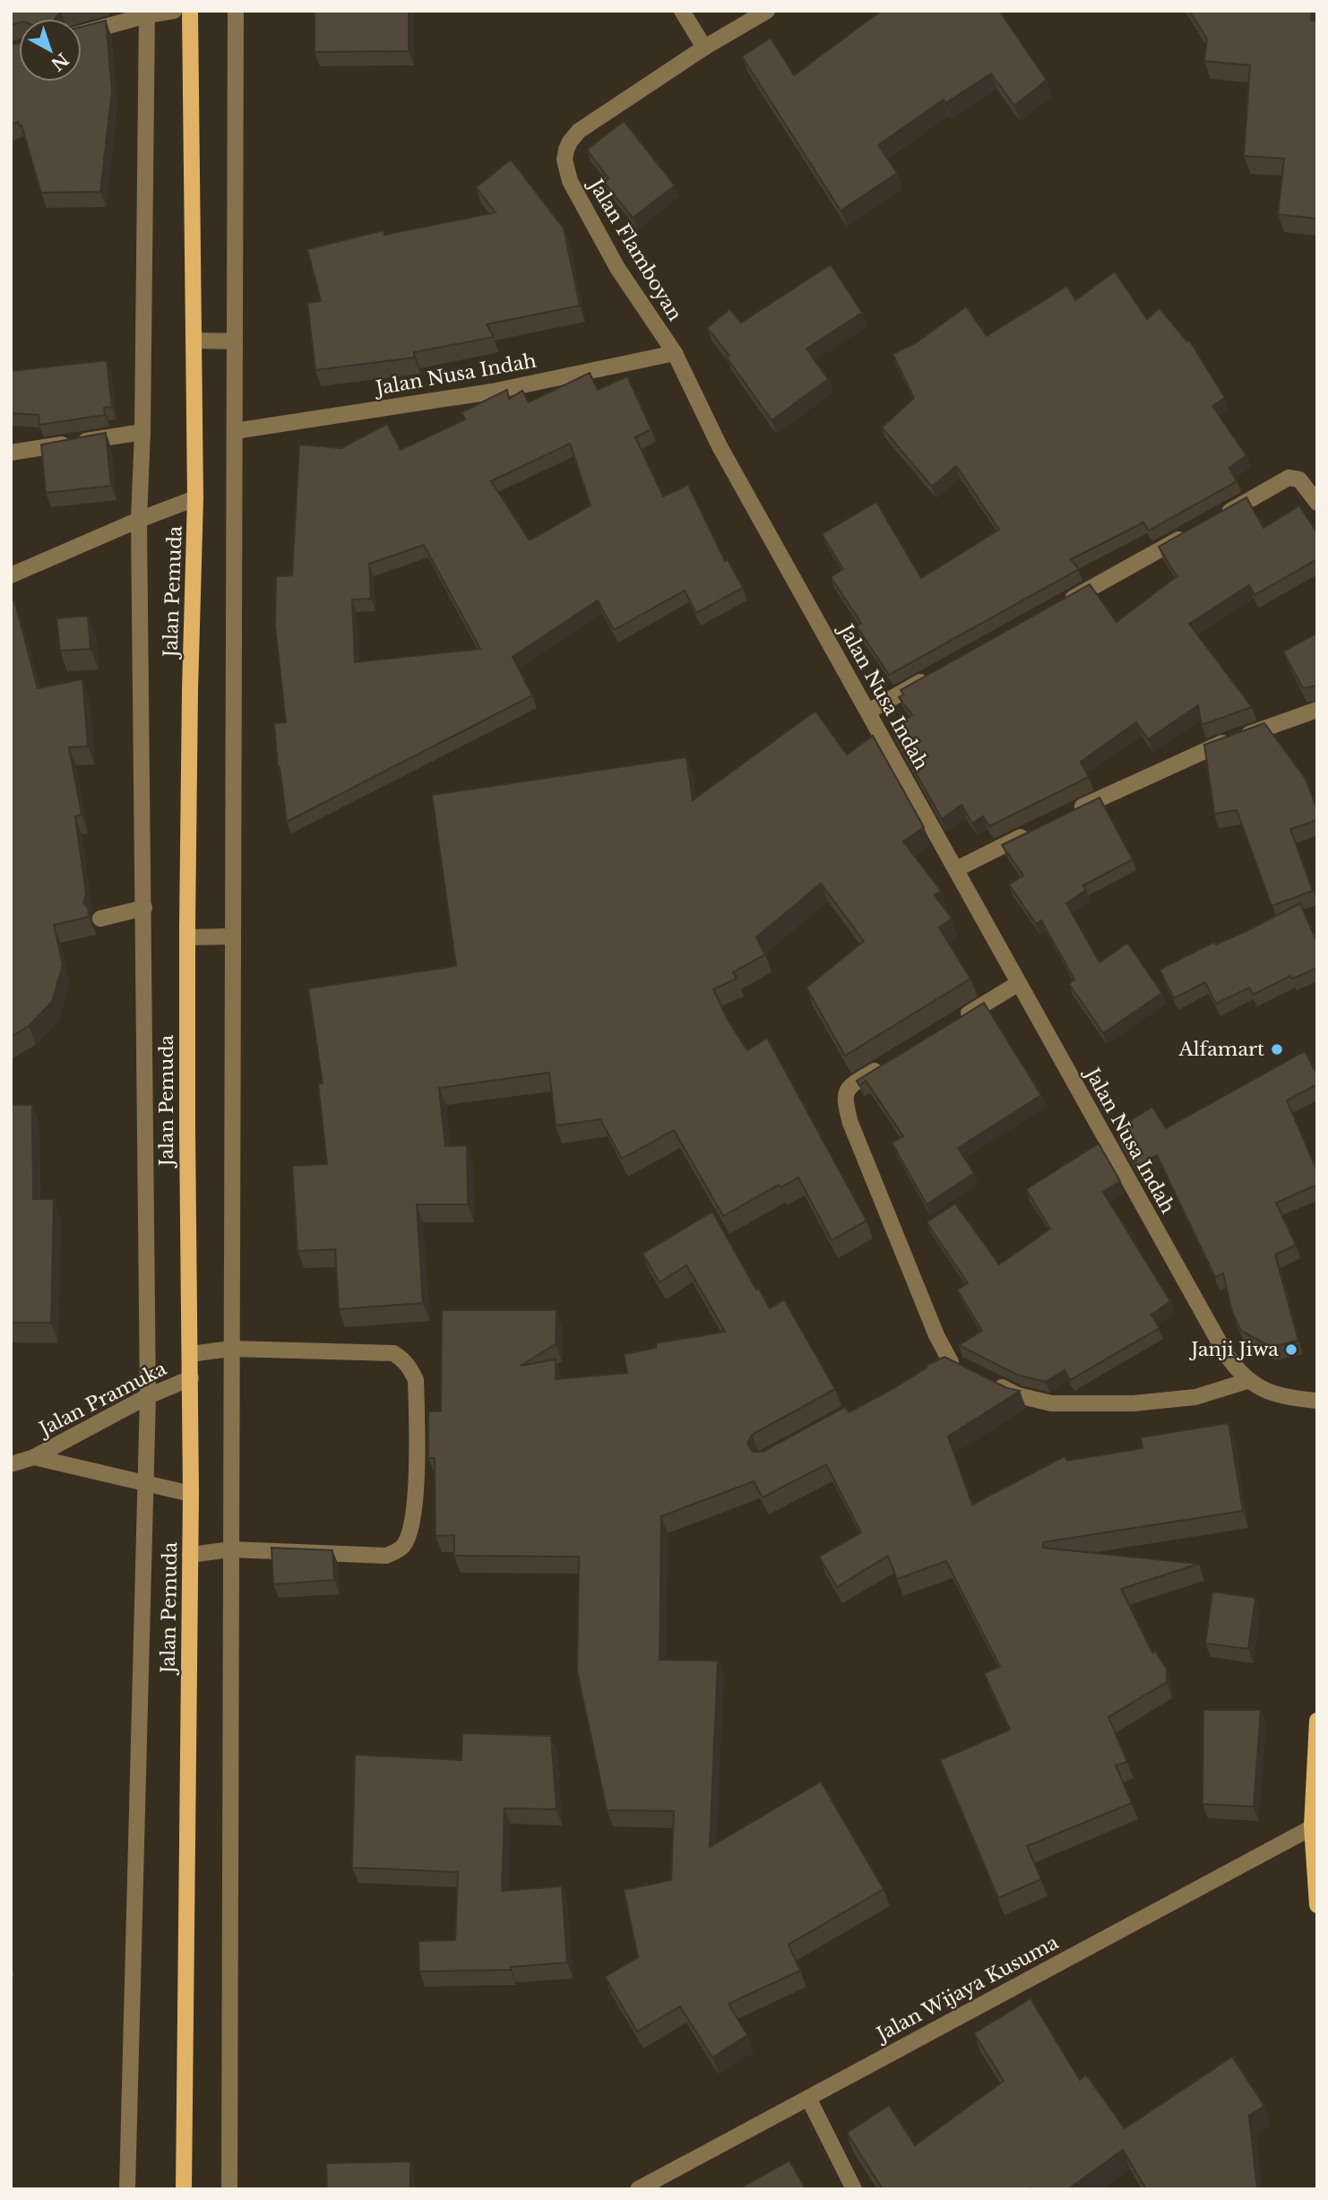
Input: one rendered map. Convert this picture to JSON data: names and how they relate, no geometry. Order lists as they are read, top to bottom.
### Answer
{
  "streets": {
    "main road": ["Jalan Pemuda"],
    "street": [
      "Jalan Flamboyan",
      "Jalan Nusa Indah",
      "Jalan Pramuka",
      "Jalan Wijaya Kusuma"
    ]
  },
  "crossings": [
    ["Jalan Flamboyan", "Jalan Nusa Indah"],
    ["Jalan Pemuda", "Jalan Pramuka"]
  ],
  "places": ["Alfamart", "Janji Jiwa"],
  "north": "bottom right"
}
